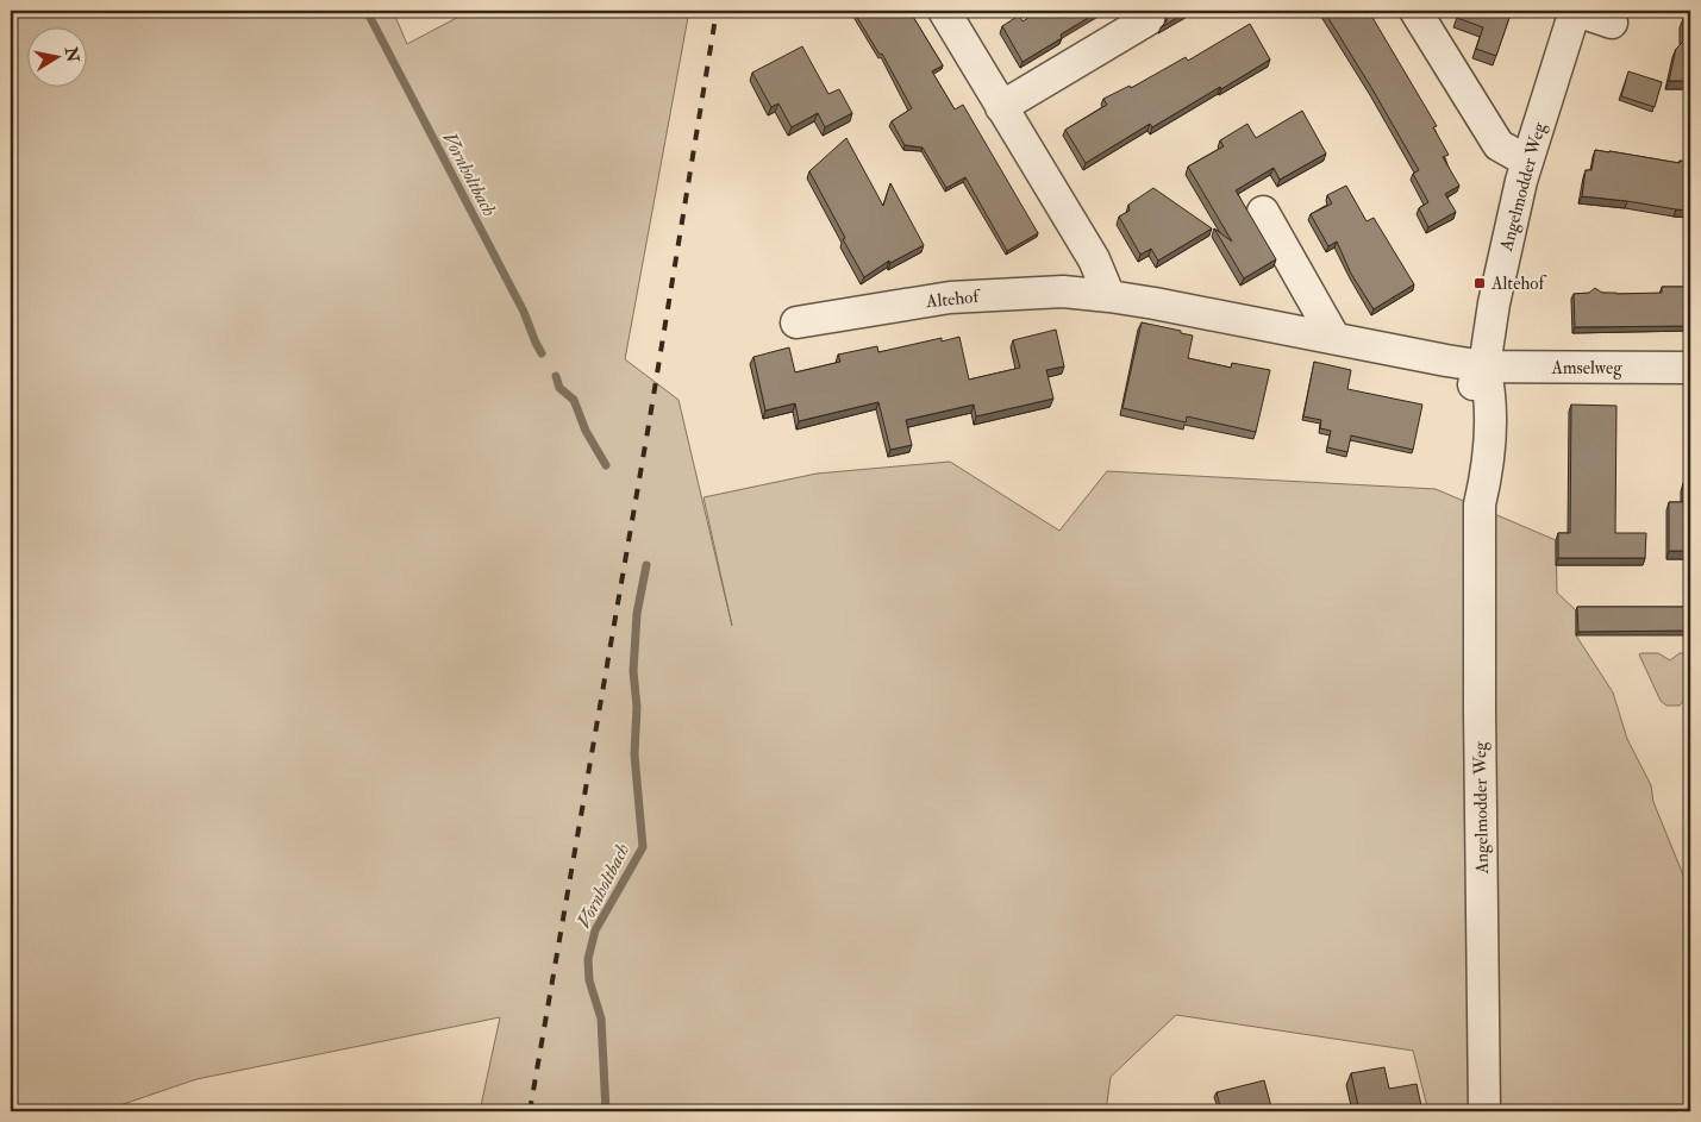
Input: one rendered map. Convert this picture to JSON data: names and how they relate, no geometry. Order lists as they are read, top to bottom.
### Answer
{
  "streets": {
    "street": ["Angelmodder Weg", "Altehof", "Amselweg"]
  },
  "crossings": [
    ["Angelmodder Weg", "Altehof"],
    ["Angelmodder Weg", "Amselweg"],
    ["Altehof", "Amselweg"]
  ],
  "water": ["Vornholtbach"],
  "places": {
    "transit": ["Altehof"]
  },
  "north": "right"
}
